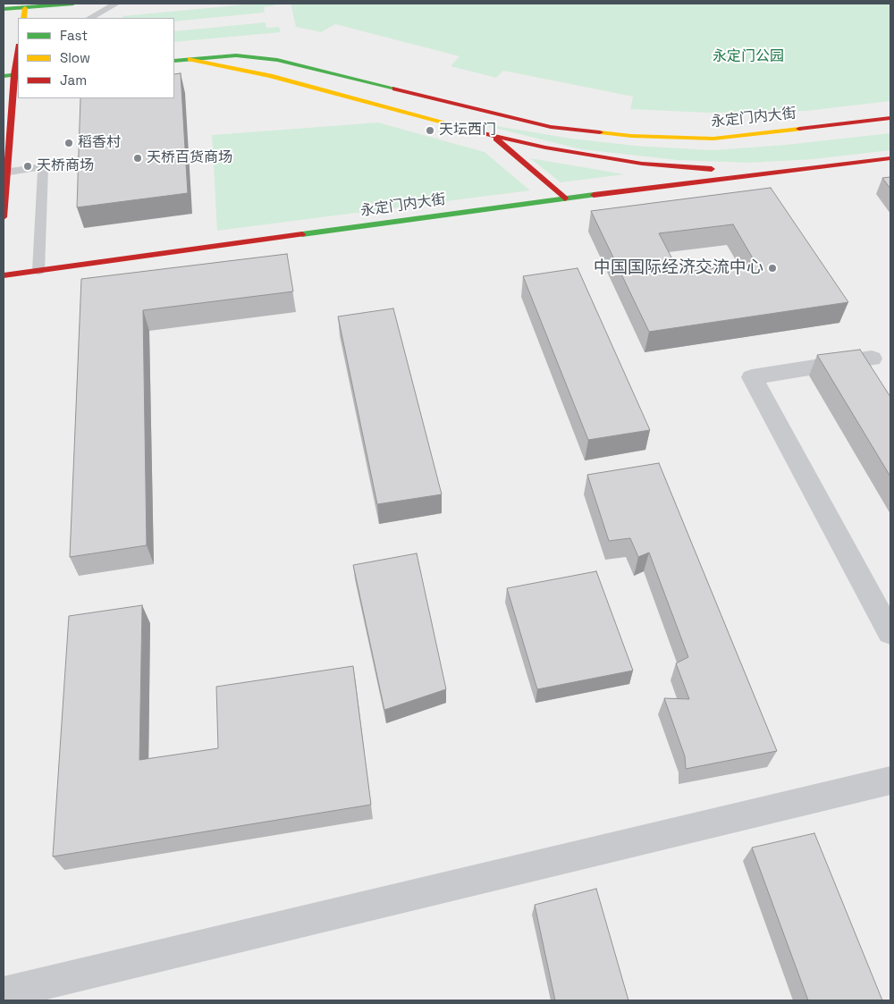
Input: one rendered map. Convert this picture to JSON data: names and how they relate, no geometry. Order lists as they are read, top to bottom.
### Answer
{
  "streets": {
    "street": ["永定门内大街"]
  },
  "parks": ["永定门公园"],
  "places": [
    "天坛西门",
    "稻香村",
    "天桥百货商场",
    "天桥商场",
    "中国国际经济交流中心"
  ],
  "legend": ["Fast", "Slow", "Jam"]
}
